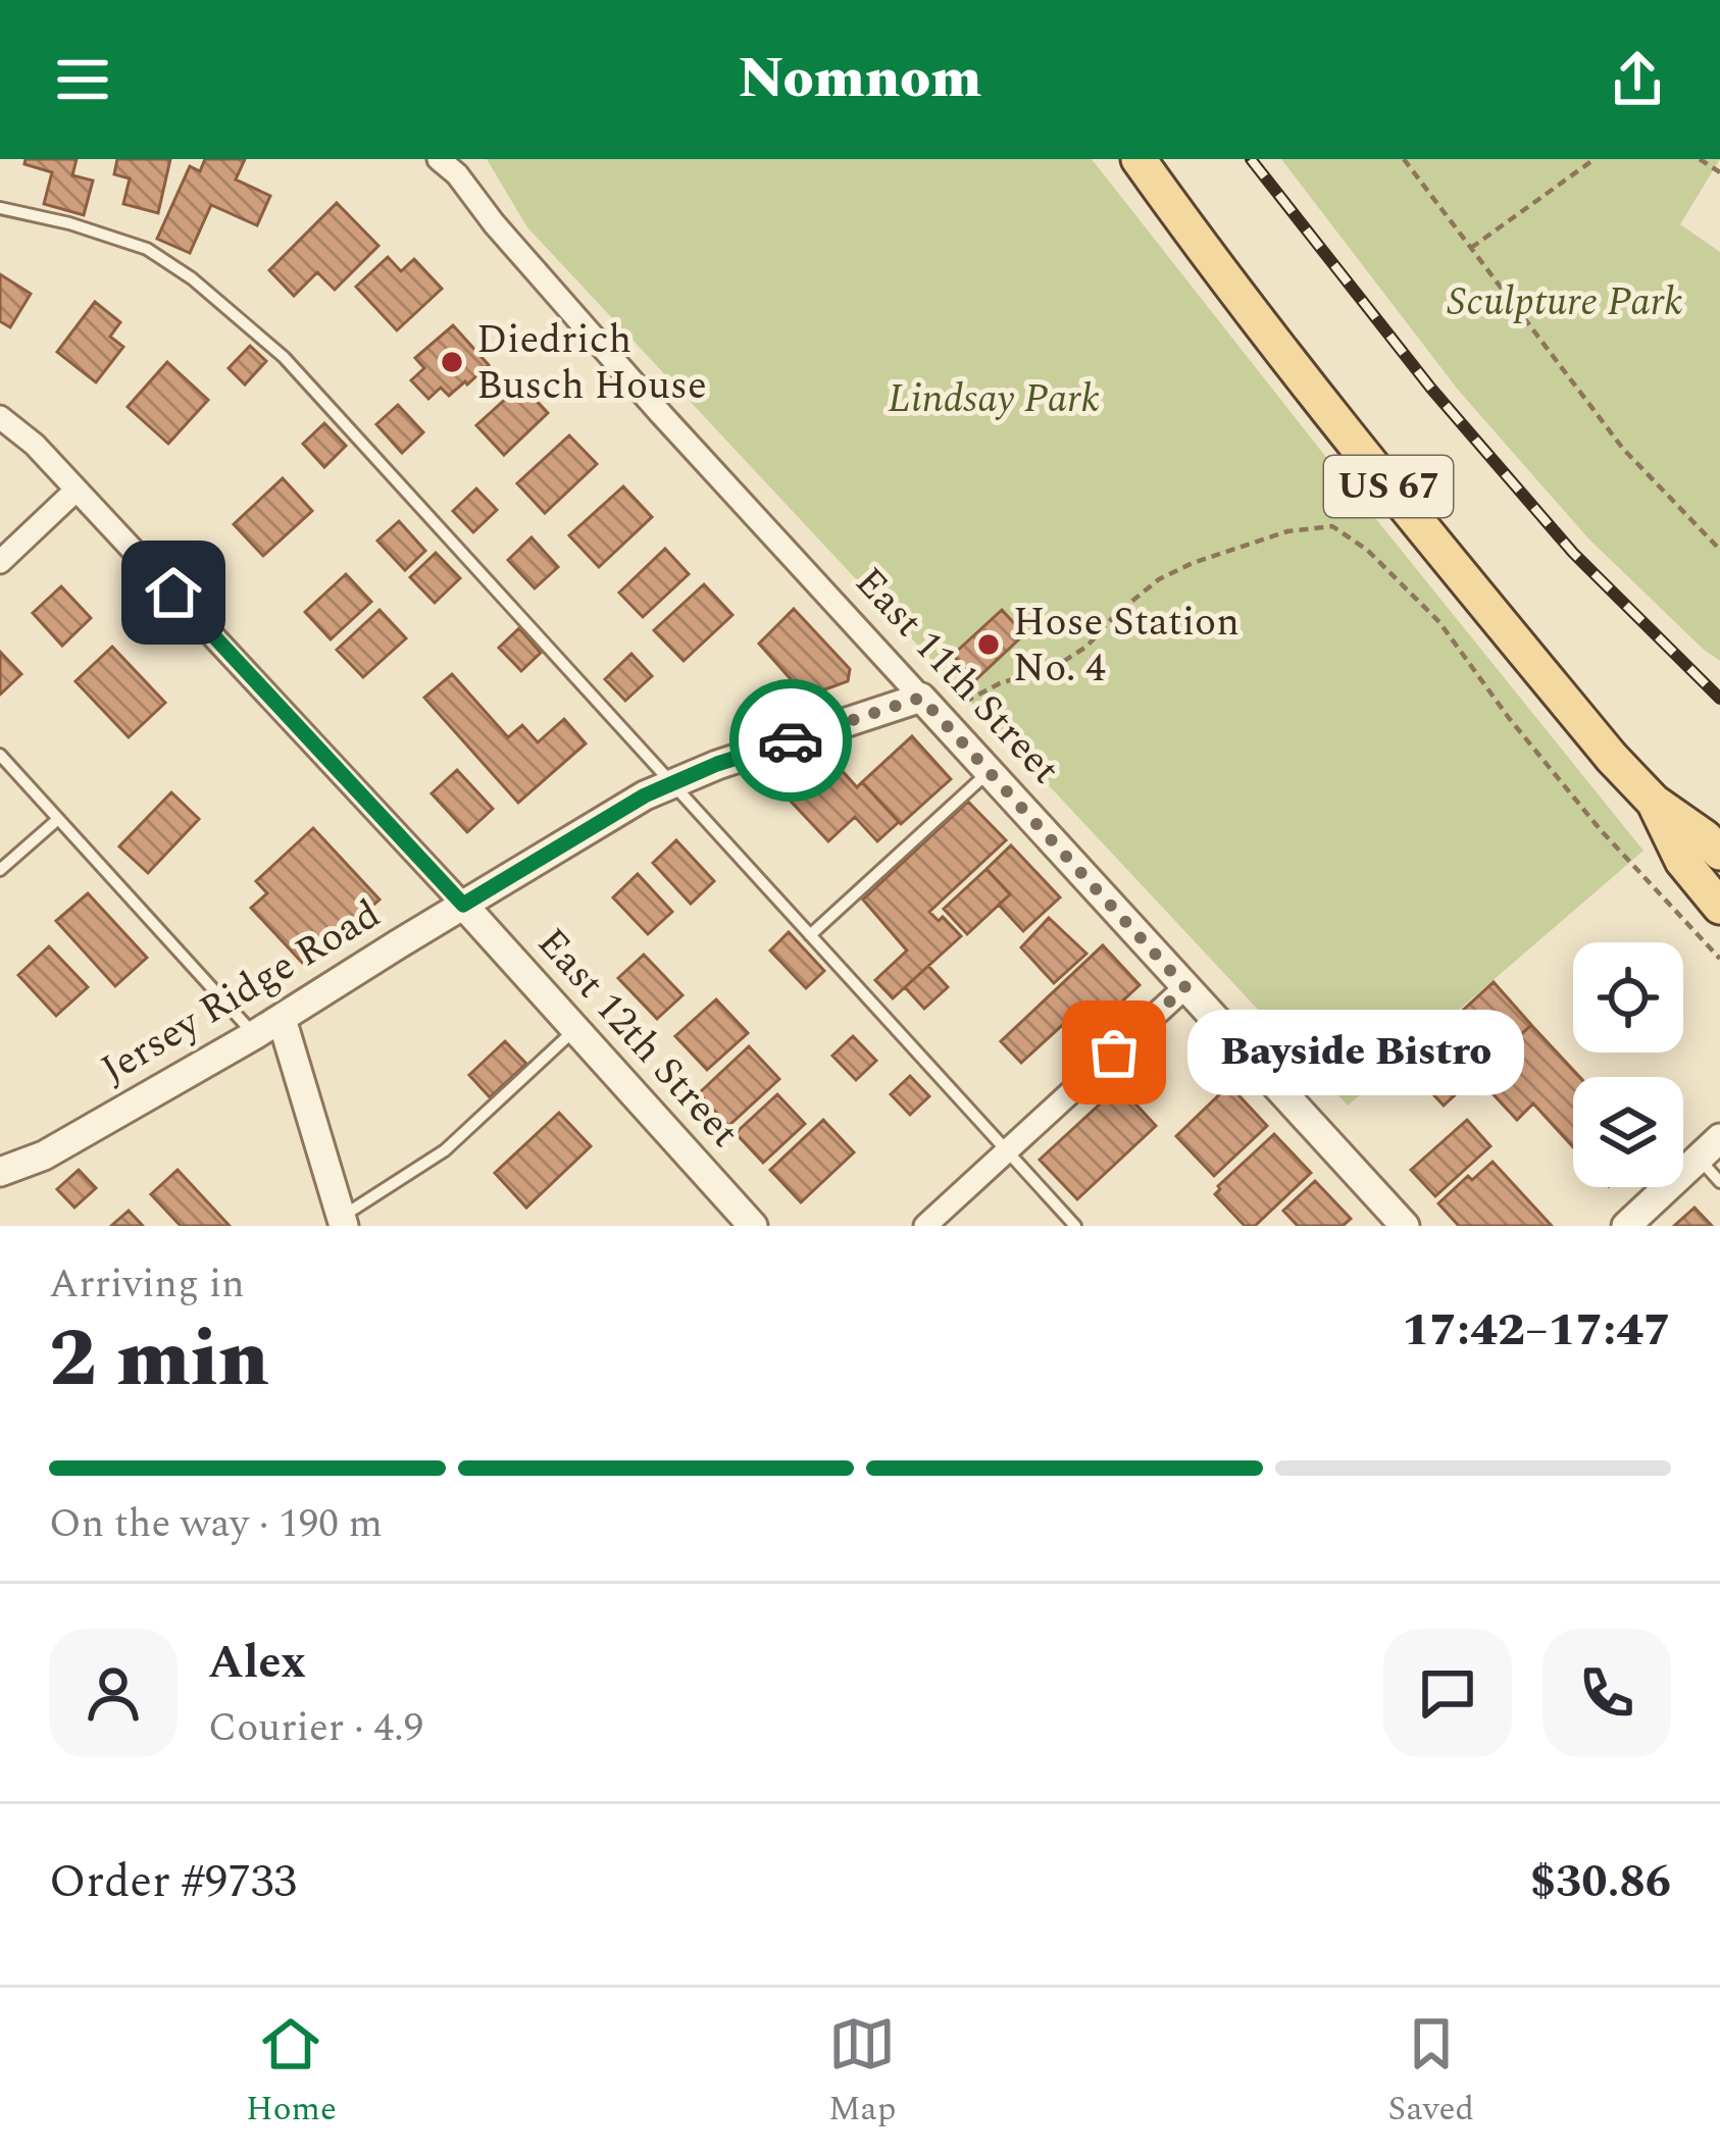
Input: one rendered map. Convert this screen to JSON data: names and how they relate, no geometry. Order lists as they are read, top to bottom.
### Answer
{
  "streets": {
    "main road": ["US 67"],
    "street": ["East 11th Street", "Jersey Ridge Road", "East 12th Street"]
  },
  "crossings": [
    ["East 11th Street", "Jersey Ridge Road"],
    ["Jersey Ridge Road", "East 12th Street"]
  ],
  "parks": ["Sculpture Park", "Lindsay Park"],
  "places": ["Diedrich Busch House", "Hose Station No. 4", "Bayside Bistro"],
  "page": {
    "header": "Nomnom",
    "bubble": "Bayside Bistro",
    "heading": ["2 min", "Arriving in", "17:42–17:47"],
    "panel": [
      "Alex",
      "Courier · 4.9",
      "Order #9733",
      "$30.86"
    ],
    "bar": "On the way · 190 m",
    "tabs": ["Home", "Map", "Saved"]
  }
}
